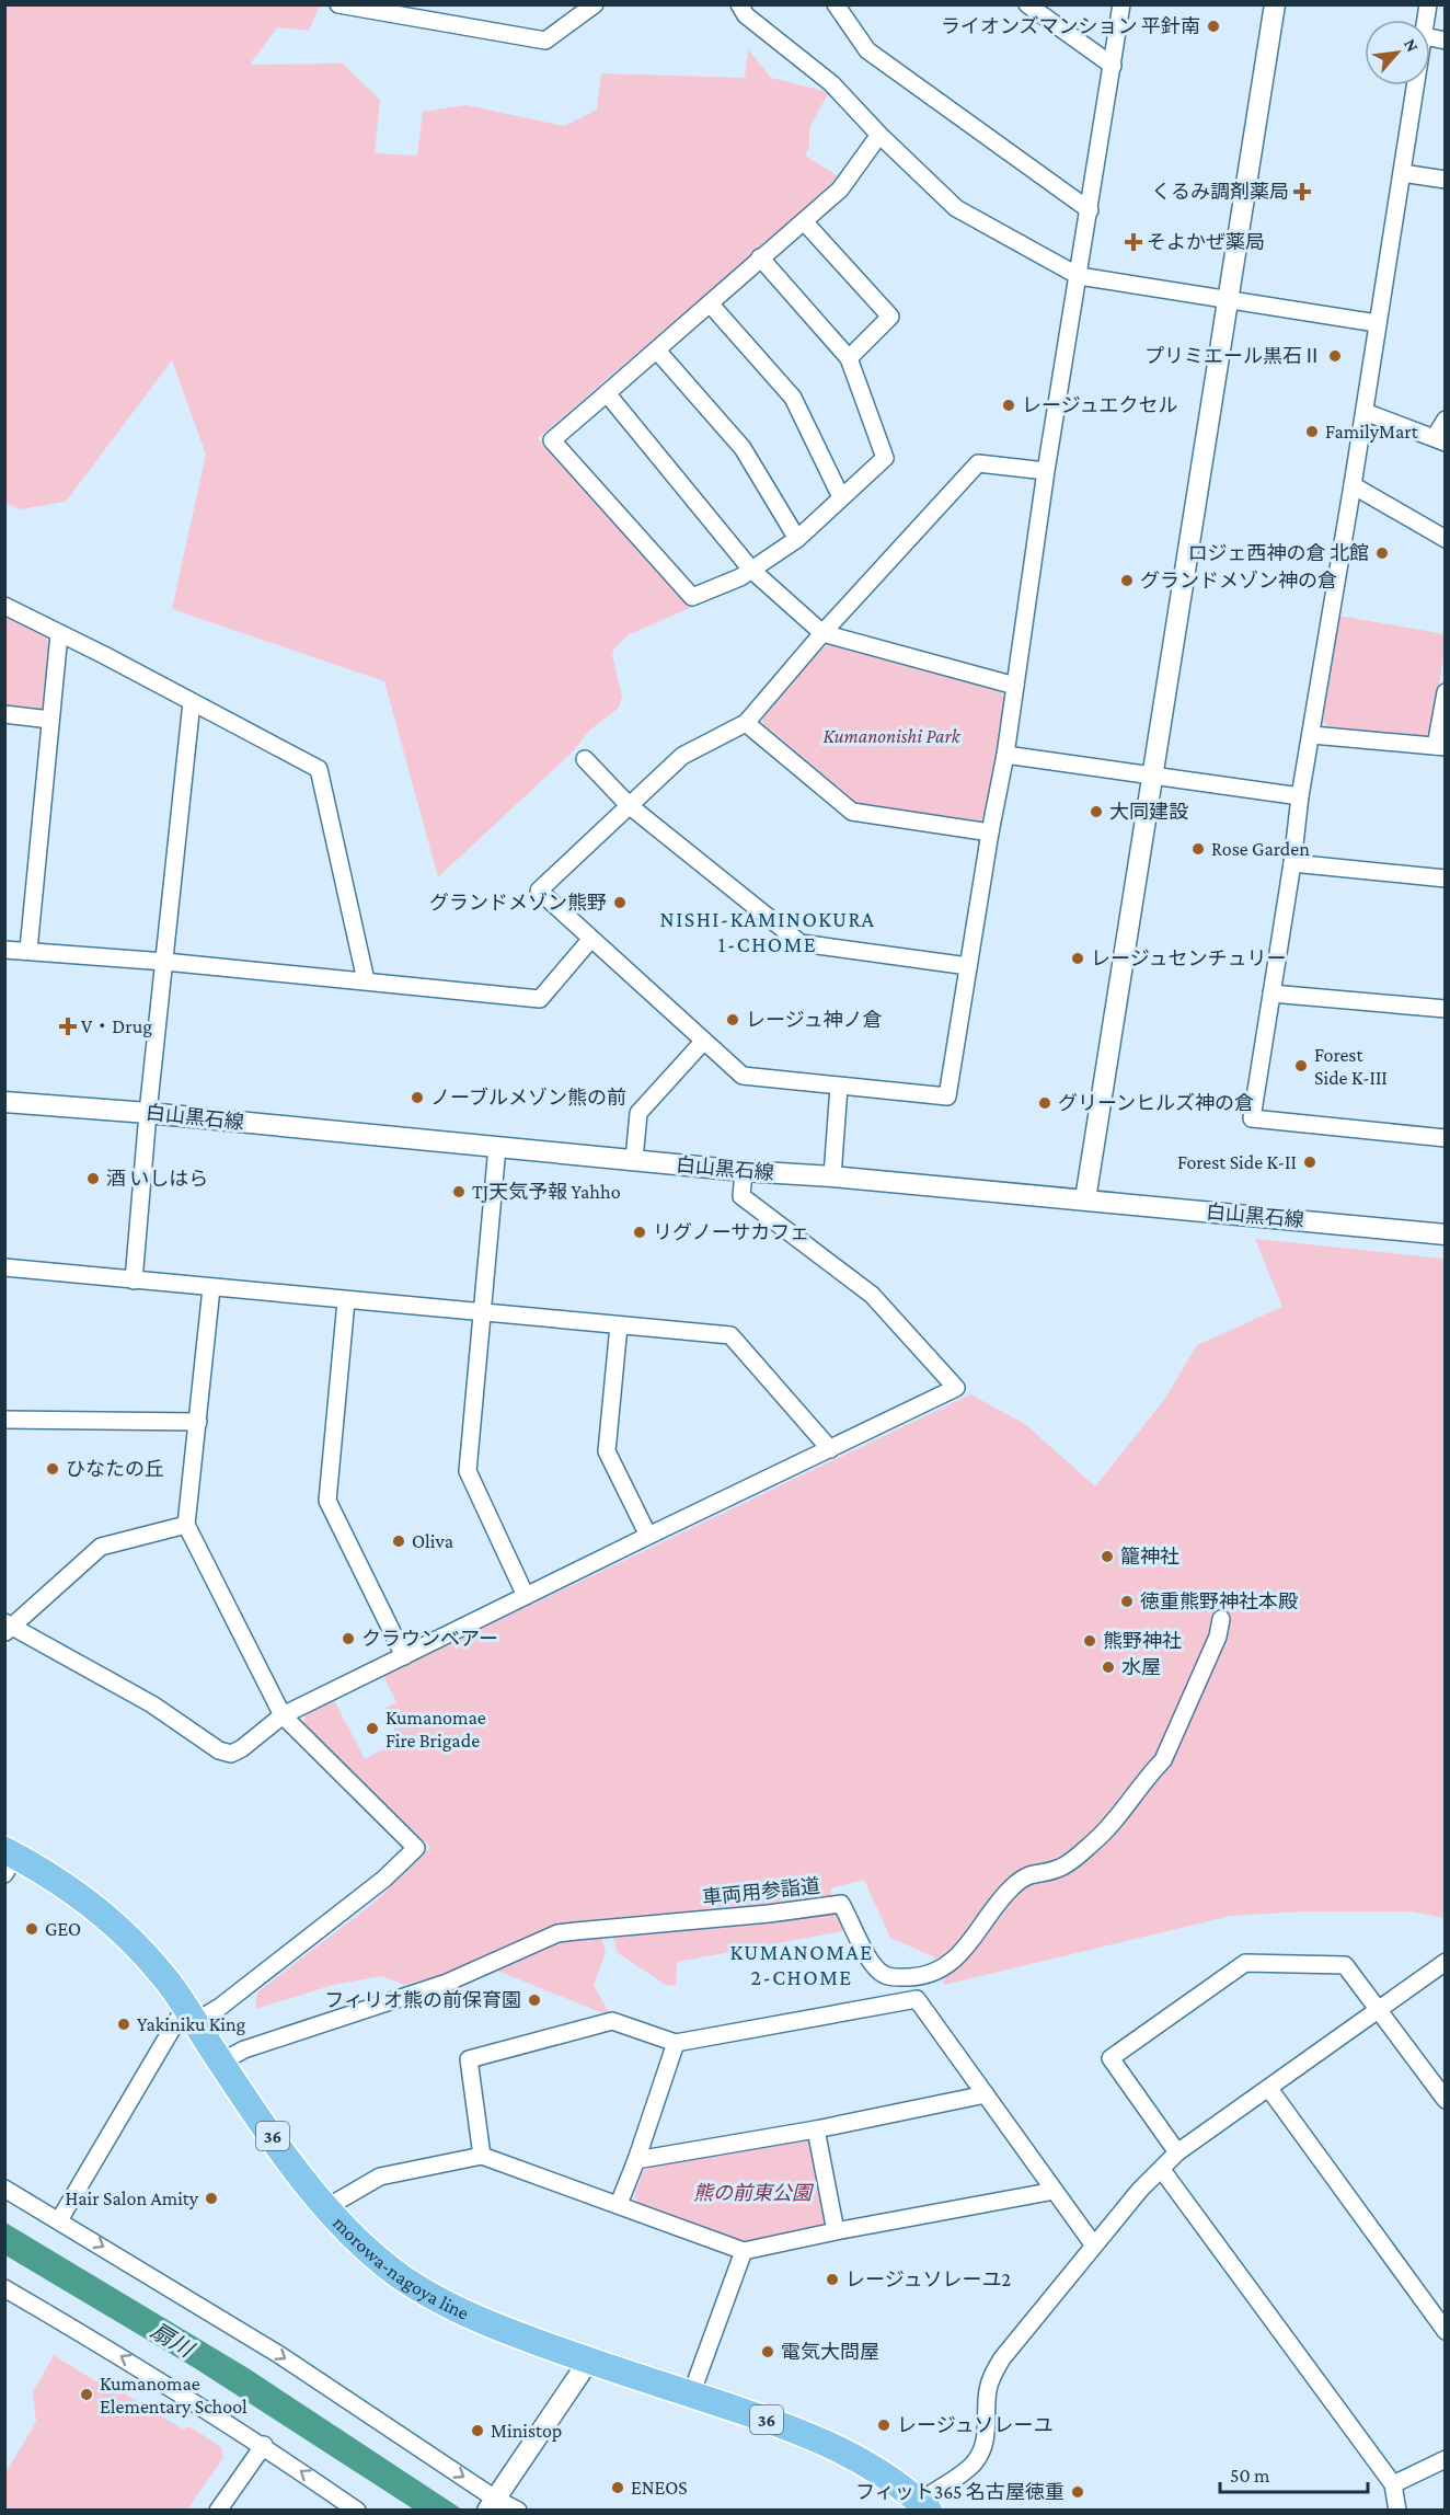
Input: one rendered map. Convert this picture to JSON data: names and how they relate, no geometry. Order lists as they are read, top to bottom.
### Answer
{
  "streets": {
    "main road": ["36", "morowa-nagoya line"],
    "street": ["白山黒石線", "車両用参詣道"]
  },
  "crossings": [
    ["車両用参詣道", "morowa-nagoya line"]
  ],
  "districts": ["NISHI-KAMINOKURA 1-CHOME", "KUMANOMAE 2-CHOME"],
  "water": ["扇川"],
  "parks": ["Kumanonishi Park", "熊の前東公園"],
  "places": {
    "other": [
      "ライオンズマンション 平針南",
      "プリミエール黒石Ⅱ",
      "レージュエクセル",
      "FamilyMart",
      "ロジェ西神の倉 北館",
      "グランドメゾン神の倉",
      "大同建設",
      "Rose Garden",
      "グランドメゾン熊野",
      "レージュセンチュリー",
      "レージュ神ノ倉",
      "Forest Side K-III",
      "ノーブルメゾン熊の前",
      "グリーンヒルズ神の倉",
      "Forest Side K-II",
      "酒 いしはら",
      "TJ天気予報 Yahho",
      "リグノーサカフェ",
      "ひなたの丘",
      "Oliva",
      "籠神社",
      "徳重熊野神社本殿",
      "クラウンベアー",
      "熊野神社",
      "水屋",
      "Kumanomae Fire Brigade",
      "GEO",
      "フィリオ熊の前保育園",
      "Yakiniku King",
      "Hair Salon Amity",
      "レージュソレーユ2",
      "電気大問屋",
      "Kumanomae Elementary School",
      "レージュソレーユ",
      "Ministop",
      "ENEOS",
      "フィット365 名古屋徳重"
    ],
    "health": ["くるみ調剤薬局", "そよかぜ薬局", "V・Drug"]
  },
  "scale_bar": "50 m",
  "north": "top right"
}
